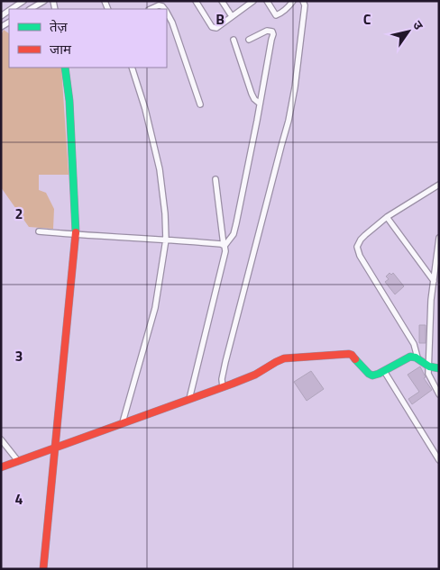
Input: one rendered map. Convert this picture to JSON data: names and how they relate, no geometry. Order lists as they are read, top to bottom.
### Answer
{
  "legend": ["तेज़", "जाम"],
  "north": "top right",
  "grid": {
    "columns": ["B", "C"],
    "rows": ["2", "3", "4"]
  }
}
